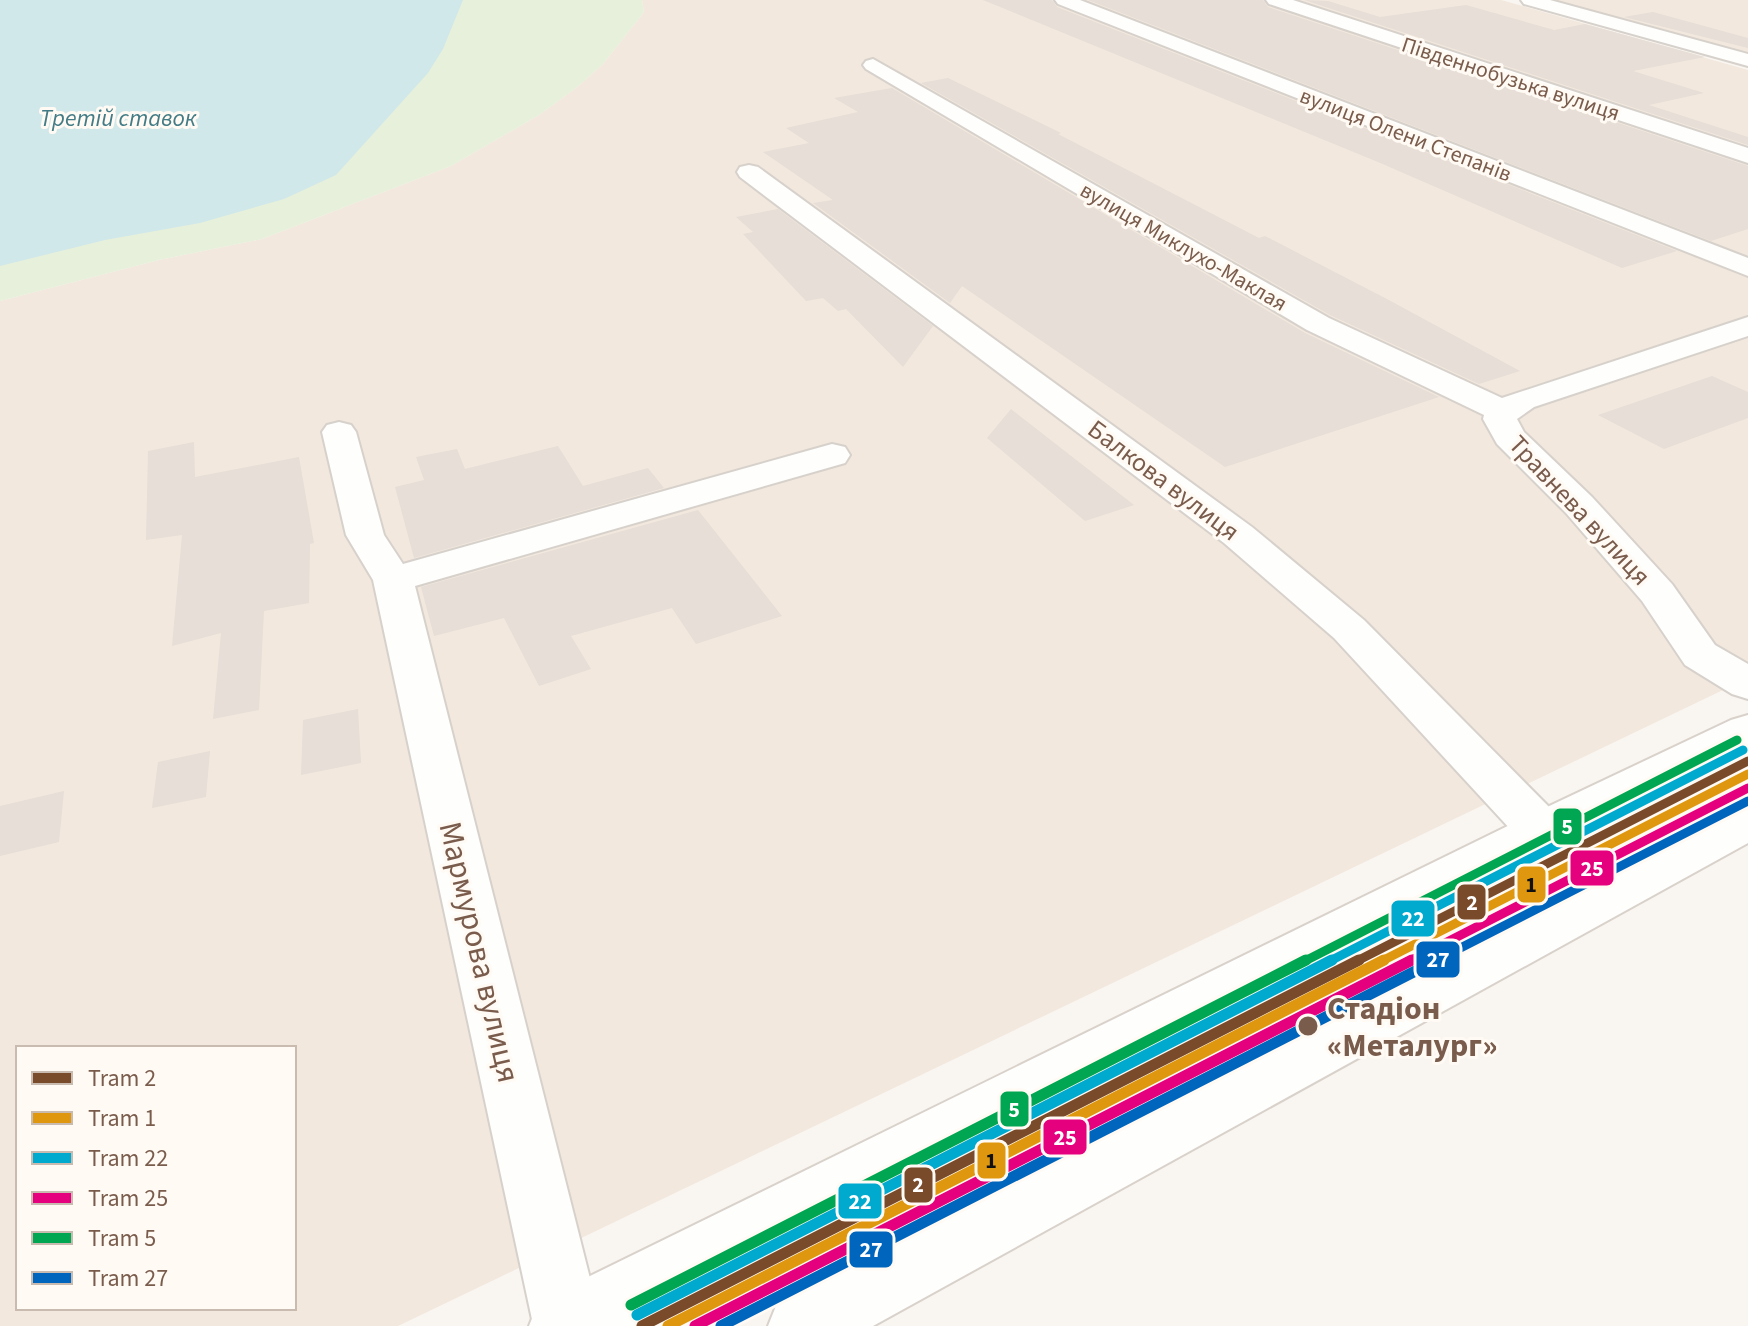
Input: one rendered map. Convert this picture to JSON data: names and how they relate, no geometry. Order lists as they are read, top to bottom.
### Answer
{
  "streets": {
    "street": [
      "Південнобузька вулиця",
      "вулиця Олени Степанів",
      "вулиця Миклухо-Маклая",
      "Балкова вулиця",
      "Травнева вулиця",
      "Мармурова вулиця"
    ]
  },
  "crossings": [
    ["вулиця Миклухо-Маклая", "Травнева вулиця"]
  ],
  "water": ["Третій ставок"],
  "places": ["Стадіон «Металург»"],
  "lines": [
    "tram line 5",
    "tram line 22",
    "tram line 2",
    "tram line 1",
    "tram line 25",
    "tram line 27"
  ],
  "legend": [
    "Tram 2",
    "Tram 1",
    "Tram 22",
    "Tram 25",
    "Tram 5",
    "Tram 27"
  ]
}
